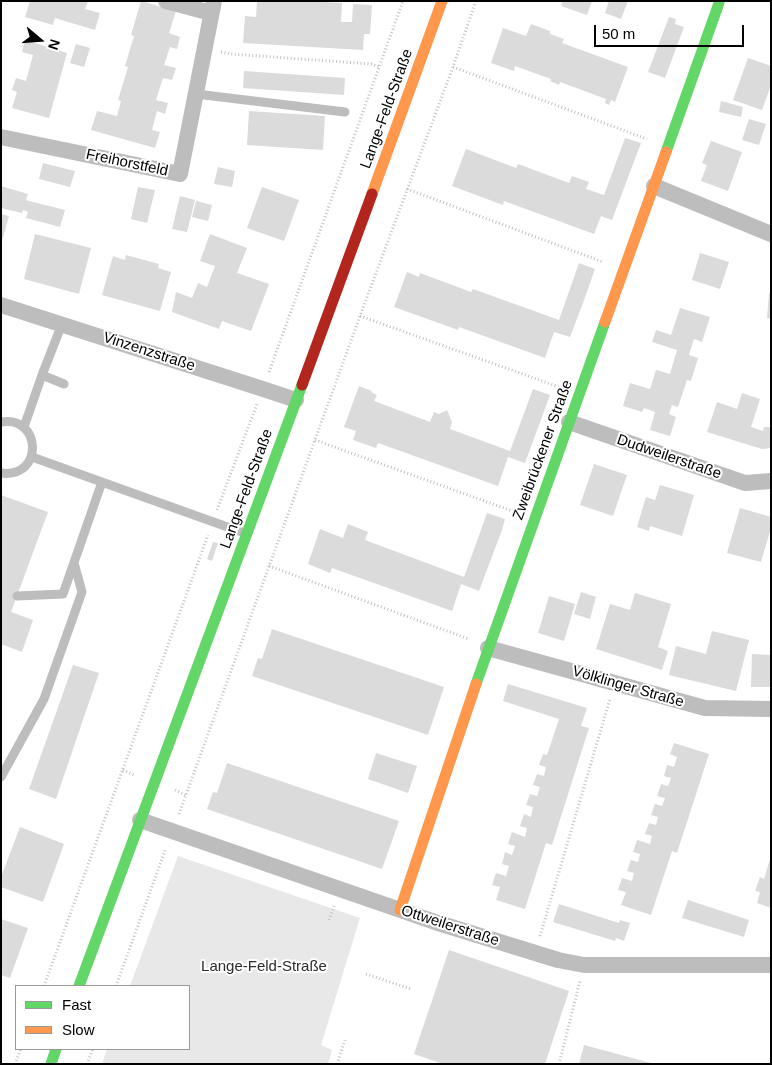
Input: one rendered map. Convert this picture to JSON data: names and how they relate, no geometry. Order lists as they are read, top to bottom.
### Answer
{
  "streets": {
    "street": [
      "Lange-Feld-Straße",
      "Freihorstfeld",
      "Vinzenzstraße",
      "Zweibrückener Straße",
      "Dudweilerstraße",
      "Völklinger Straße",
      "Ottweilerstraße"
    ]
  },
  "crossings": [
    ["Lange-Feld-Straße", "Vinzenzstraße"],
    ["Lange-Feld-Straße", "Ottweilerstraße"],
    ["Zweibrückener Straße", "Dudweilerstraße"],
    ["Zweibrückener Straße", "Völklinger Straße"],
    ["Zweibrückener Straße", "Ottweilerstraße"]
  ],
  "parks": ["Lange-Feld-Straße"],
  "legend": ["Fast", "Slow"],
  "scale_bar": "50 m",
  "north": "right"
}
